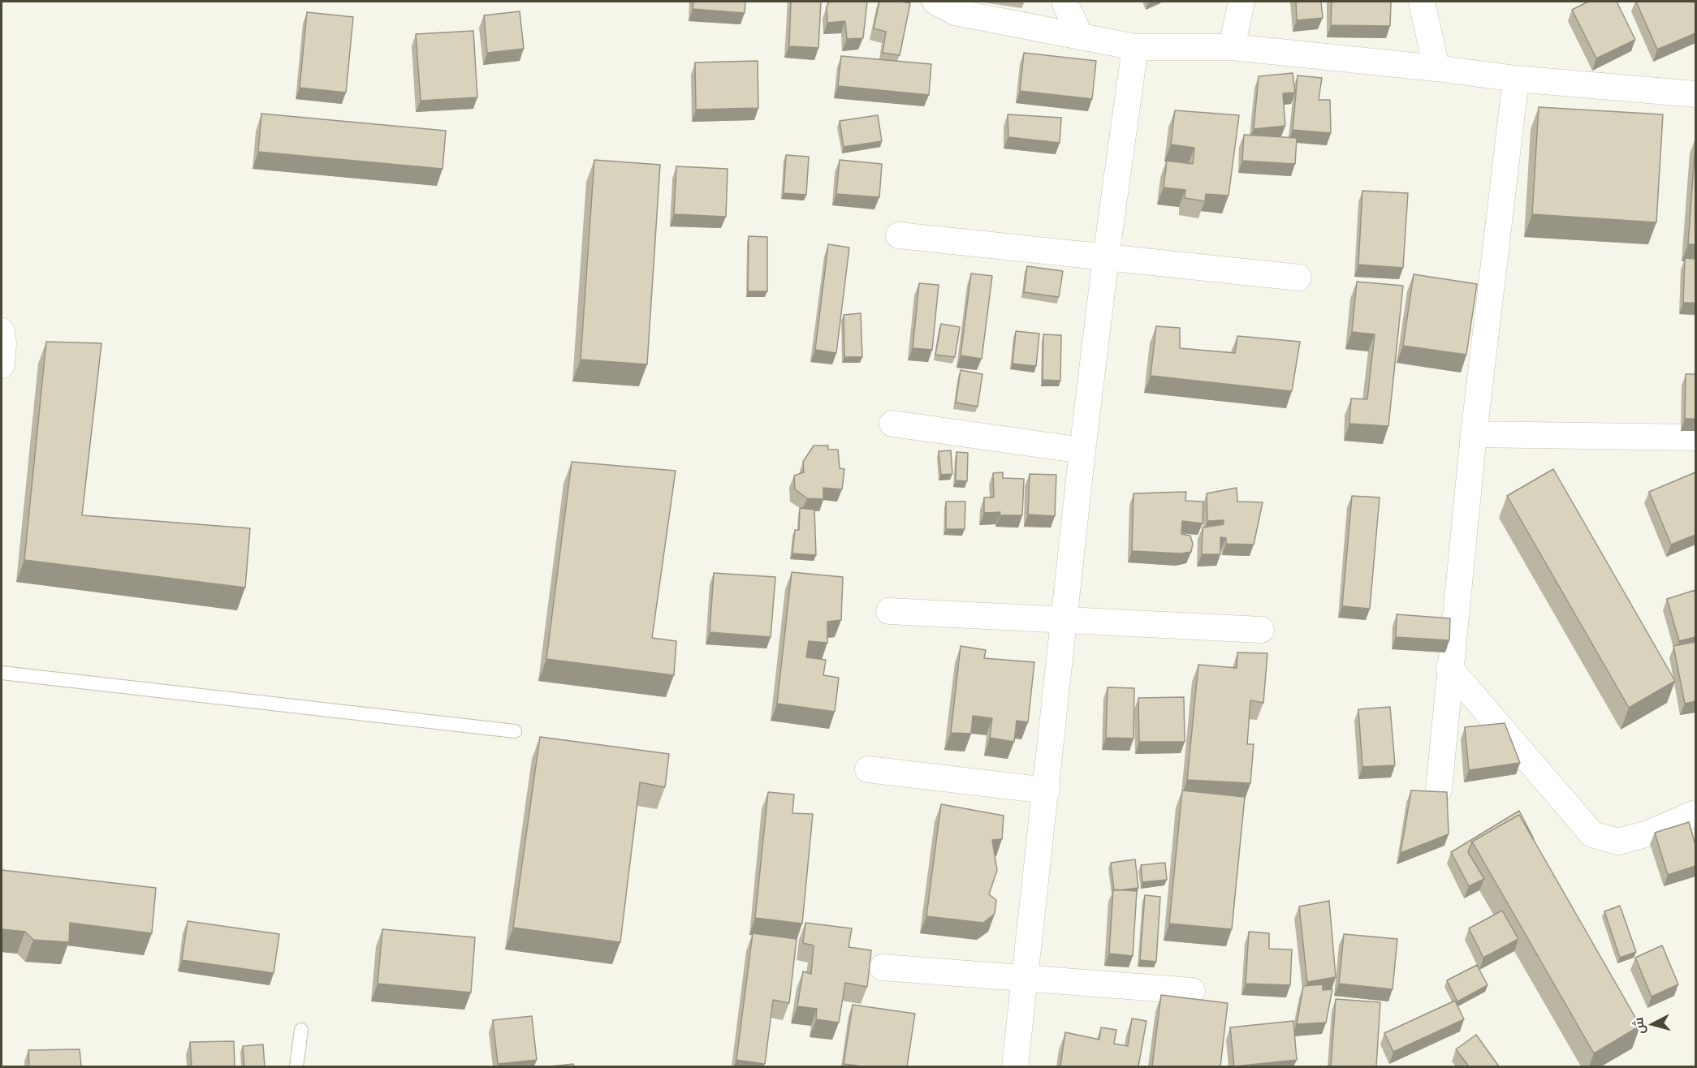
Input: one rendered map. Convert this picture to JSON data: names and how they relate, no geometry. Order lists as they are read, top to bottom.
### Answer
{
  "north": "left"
}
